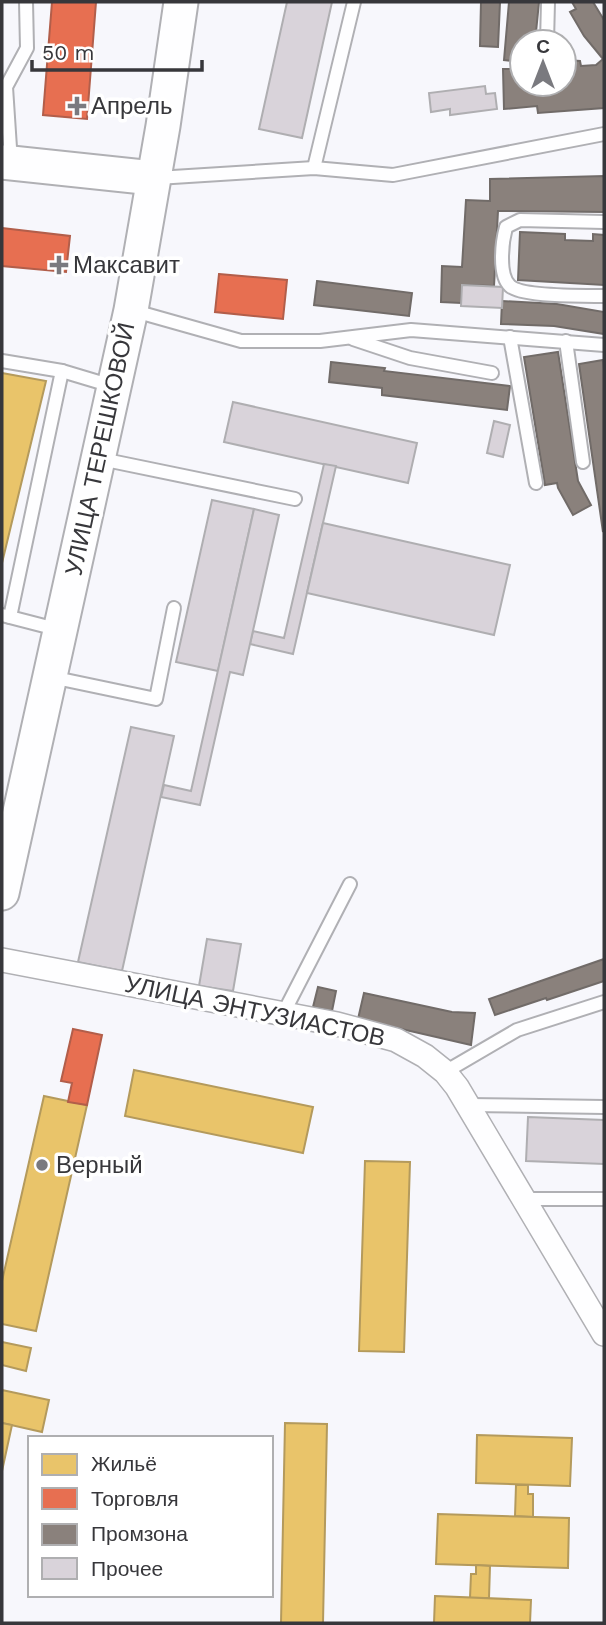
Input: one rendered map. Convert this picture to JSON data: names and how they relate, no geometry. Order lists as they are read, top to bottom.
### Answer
{
  "streets": {
    "main road": ["УЛИЦА ТЕРЕШКОВОЙ"],
    "street": ["УЛИЦА ЭНТУЗИАСТОВ"]
  },
  "places": {
    "health": ["Апрель", "Максавит"],
    "other": ["Верный"]
  },
  "legend": [
    "Жильё",
    "Торговля",
    "Промзона",
    "Прочее"
  ],
  "scale_bar": "50 m",
  "north": "top"
}
